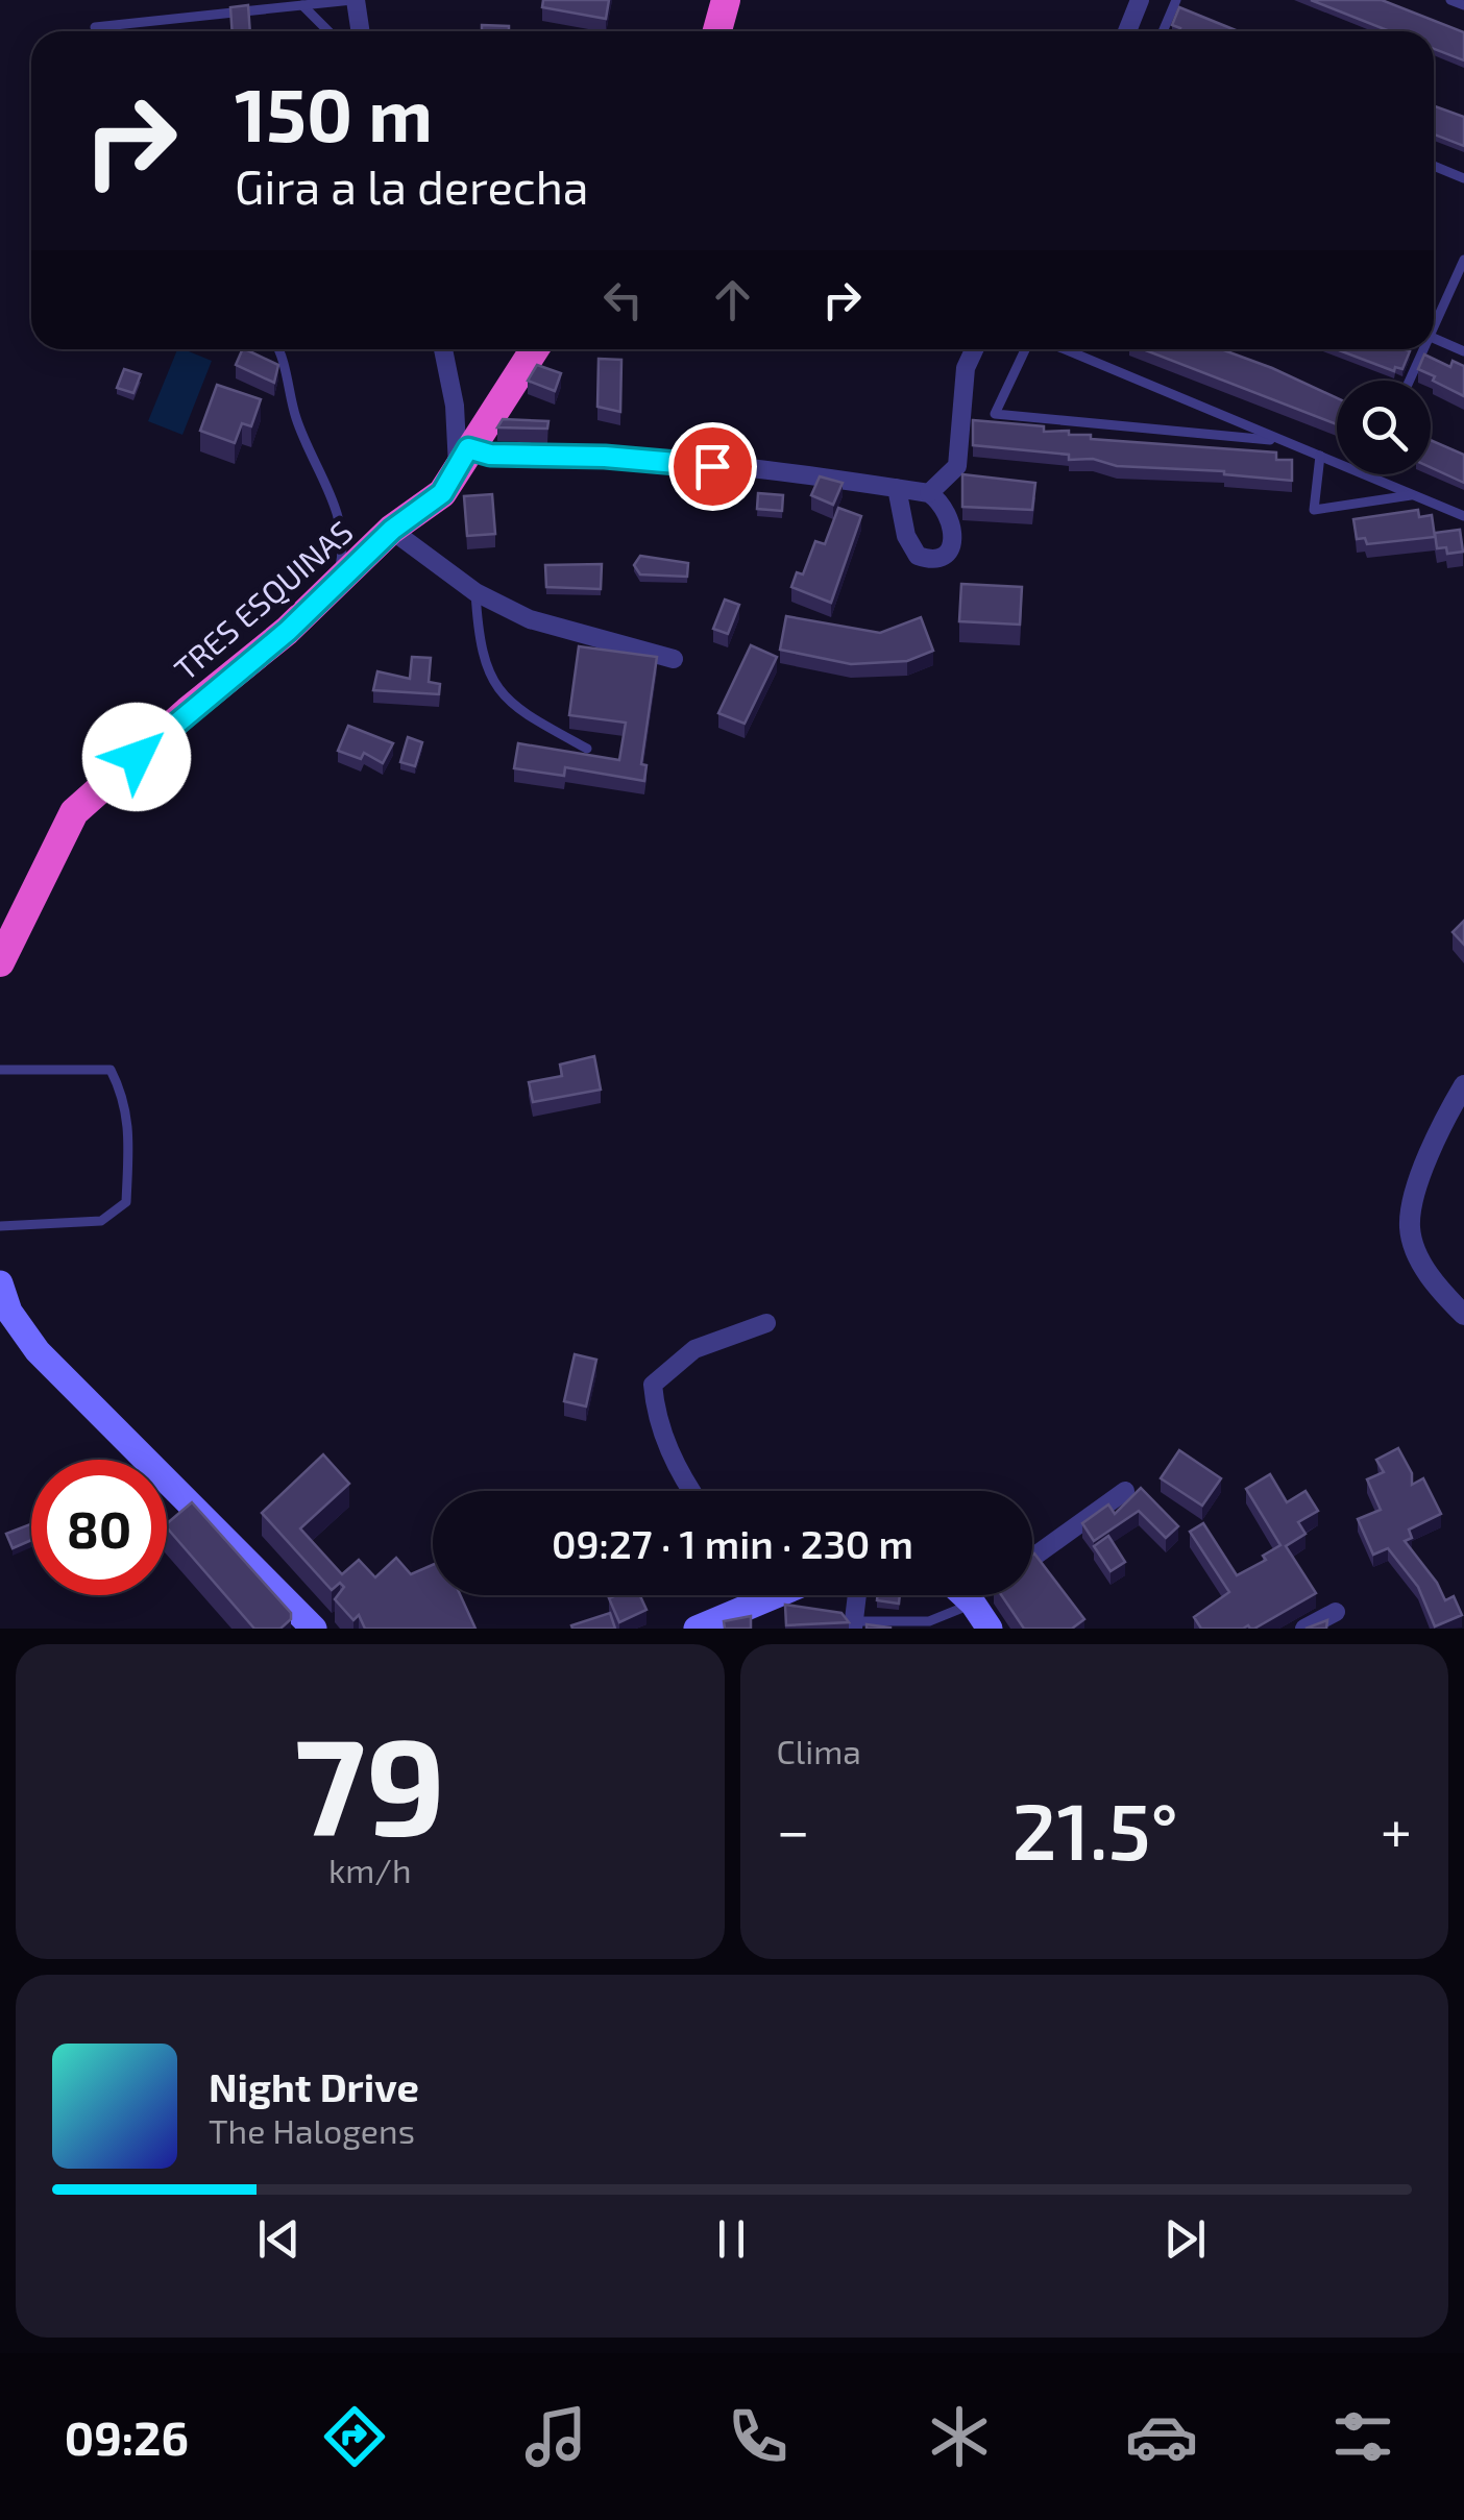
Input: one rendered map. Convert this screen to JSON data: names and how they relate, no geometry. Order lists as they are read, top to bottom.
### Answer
{
  "streets": {
    "highway": ["TRES ESQUINAS"]
  },
  "page": {
    "turn": ["150 m", "Gira a la derecha"],
    "limit": "80",
    "trip": "09:27 · 1 min · 230 m",
    "tile": [
      ["79", "km/h"],
      "Clima"
    ],
    "heat": ["−", "21.5°", "+"],
    "song": ["Night Drive", "The Halogens"],
    "tabs": "09:26"
  }
}
